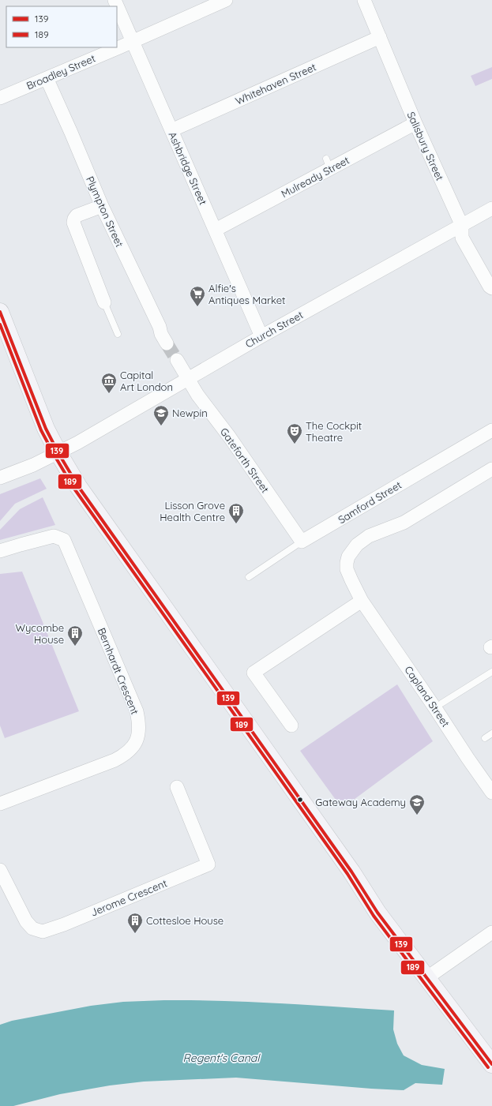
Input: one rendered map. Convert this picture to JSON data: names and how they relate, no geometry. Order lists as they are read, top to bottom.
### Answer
{
  "streets": {
    "street": [
      "Broadley Street",
      "Whitehaven Street",
      "Salisbury Street",
      "Ashbridge Street",
      "Mulready Street",
      "Plympton Street",
      "Church Street",
      "Gateforth Street",
      "Samford Street",
      "Bernhardt Crescent",
      "Capland Street",
      "Jerome Crescent"
    ]
  },
  "crossings": [
    ["Broadley Street", "Ashbridge Street"],
    ["Broadley Street", "Plympton Street"],
    ["Whitehaven Street", "Salisbury Street"],
    ["Whitehaven Street", "Ashbridge Street"],
    ["Salisbury Street", "Mulready Street"],
    ["Salisbury Street", "Church Street"],
    ["Ashbridge Street", "Mulready Street"],
    ["Ashbridge Street", "Church Street"],
    ["Church Street", "Gateforth Street"],
    ["Gateforth Street", "Samford Street"]
  ],
  "water": ["Regent's Canal"],
  "places": {
    "supermarket": ["Alfie's Antiques Market"],
    "museum": ["Capital Art London"],
    "school or university": ["Newpin", "Gateway Academy"],
    "theatre": ["The Cockpit Theatre"],
    "building": ["Lisson Grove Health Centre", "Wycombe House", "Cottesloe House"]
  },
  "lines": ["transit line 139", "transit line 189"],
  "legend": ["139", "189"]
}
